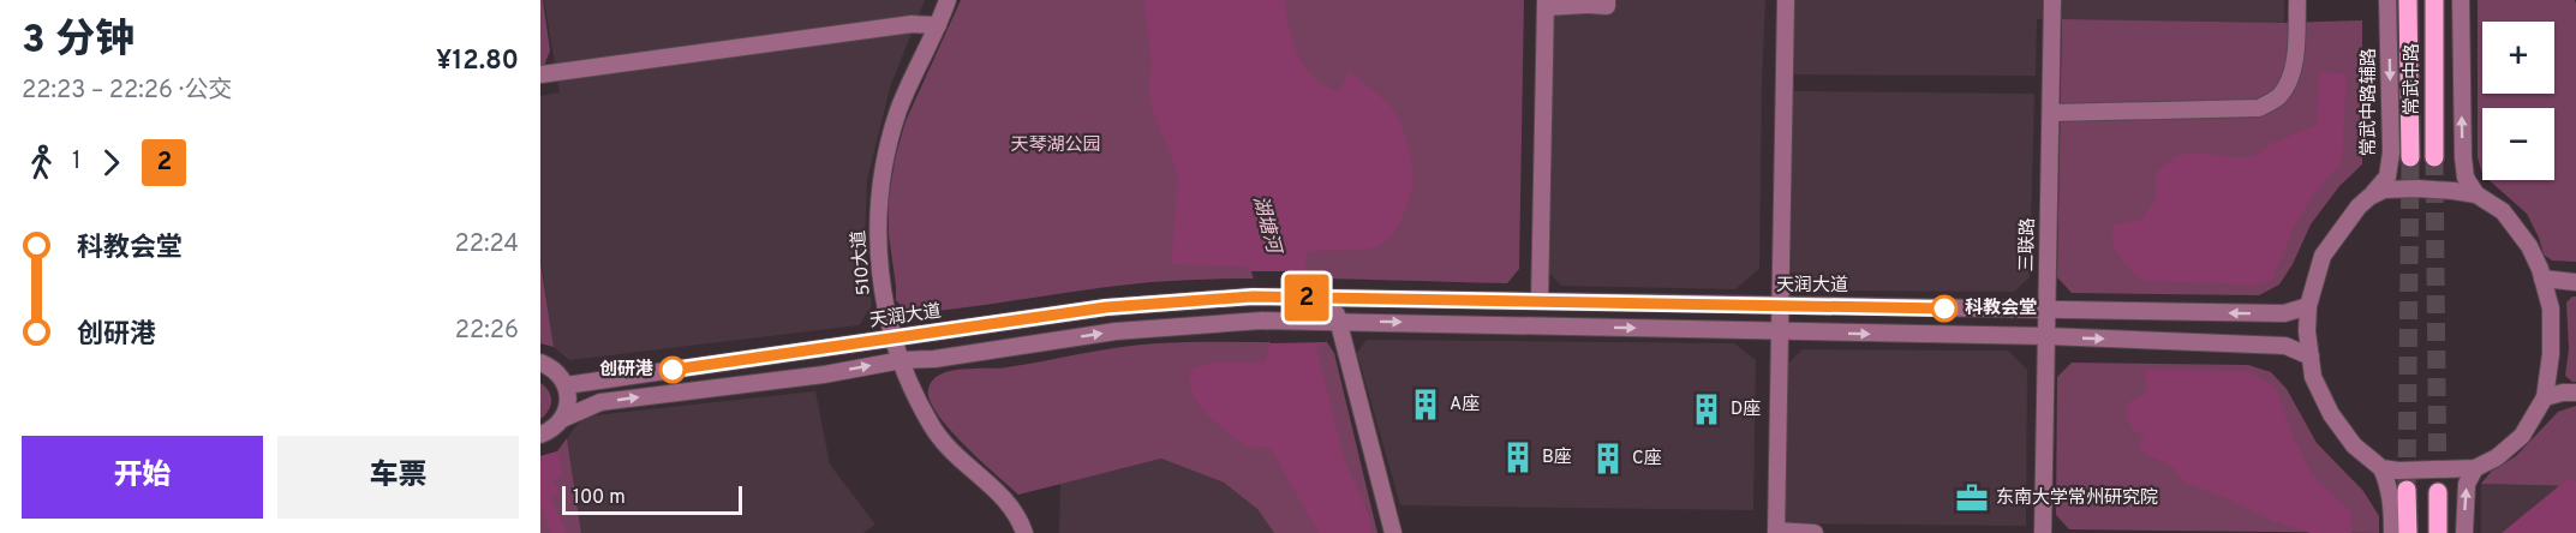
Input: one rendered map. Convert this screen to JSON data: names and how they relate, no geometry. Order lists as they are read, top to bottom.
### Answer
{
  "streets": {
    "main road": ["常武中路"],
    "street": [
      "常武中路辅路",
      "三联路",
      "510大道",
      "天润大道"
    ]
  },
  "crossings": [
    ["常武中路辅路", "天润大道"],
    ["三联路", "天润大道"],
    ["510大道", "天润大道"]
  ],
  "water": ["湖塘河"],
  "parks": ["天琴湖公园"],
  "places": {
    "other": ["科教会堂", "创研港"],
    "building": [
      "A座",
      "D座",
      "B座",
      "C座"
    ],
    "office": ["东南大学常州研究院"]
  },
  "lines": ["bus line 2"],
  "scale_bar": "100 m",
  "page": {
    "heading": ["3 分钟", "22:23 – 22:26 · 公交", "¥12.80"],
    "on_map": "2",
    "map_buttons": ["+", "−"],
    "legs": ["1", "2"],
    "list": [
      {
        "name": "科教会堂",
        "value": "22:24"
      },
      {
        "name": "创研港",
        "value": "22:26"
      }
    ],
    "buttons": ["开始", "车票"],
    "scale": "100 m"
  }
}
